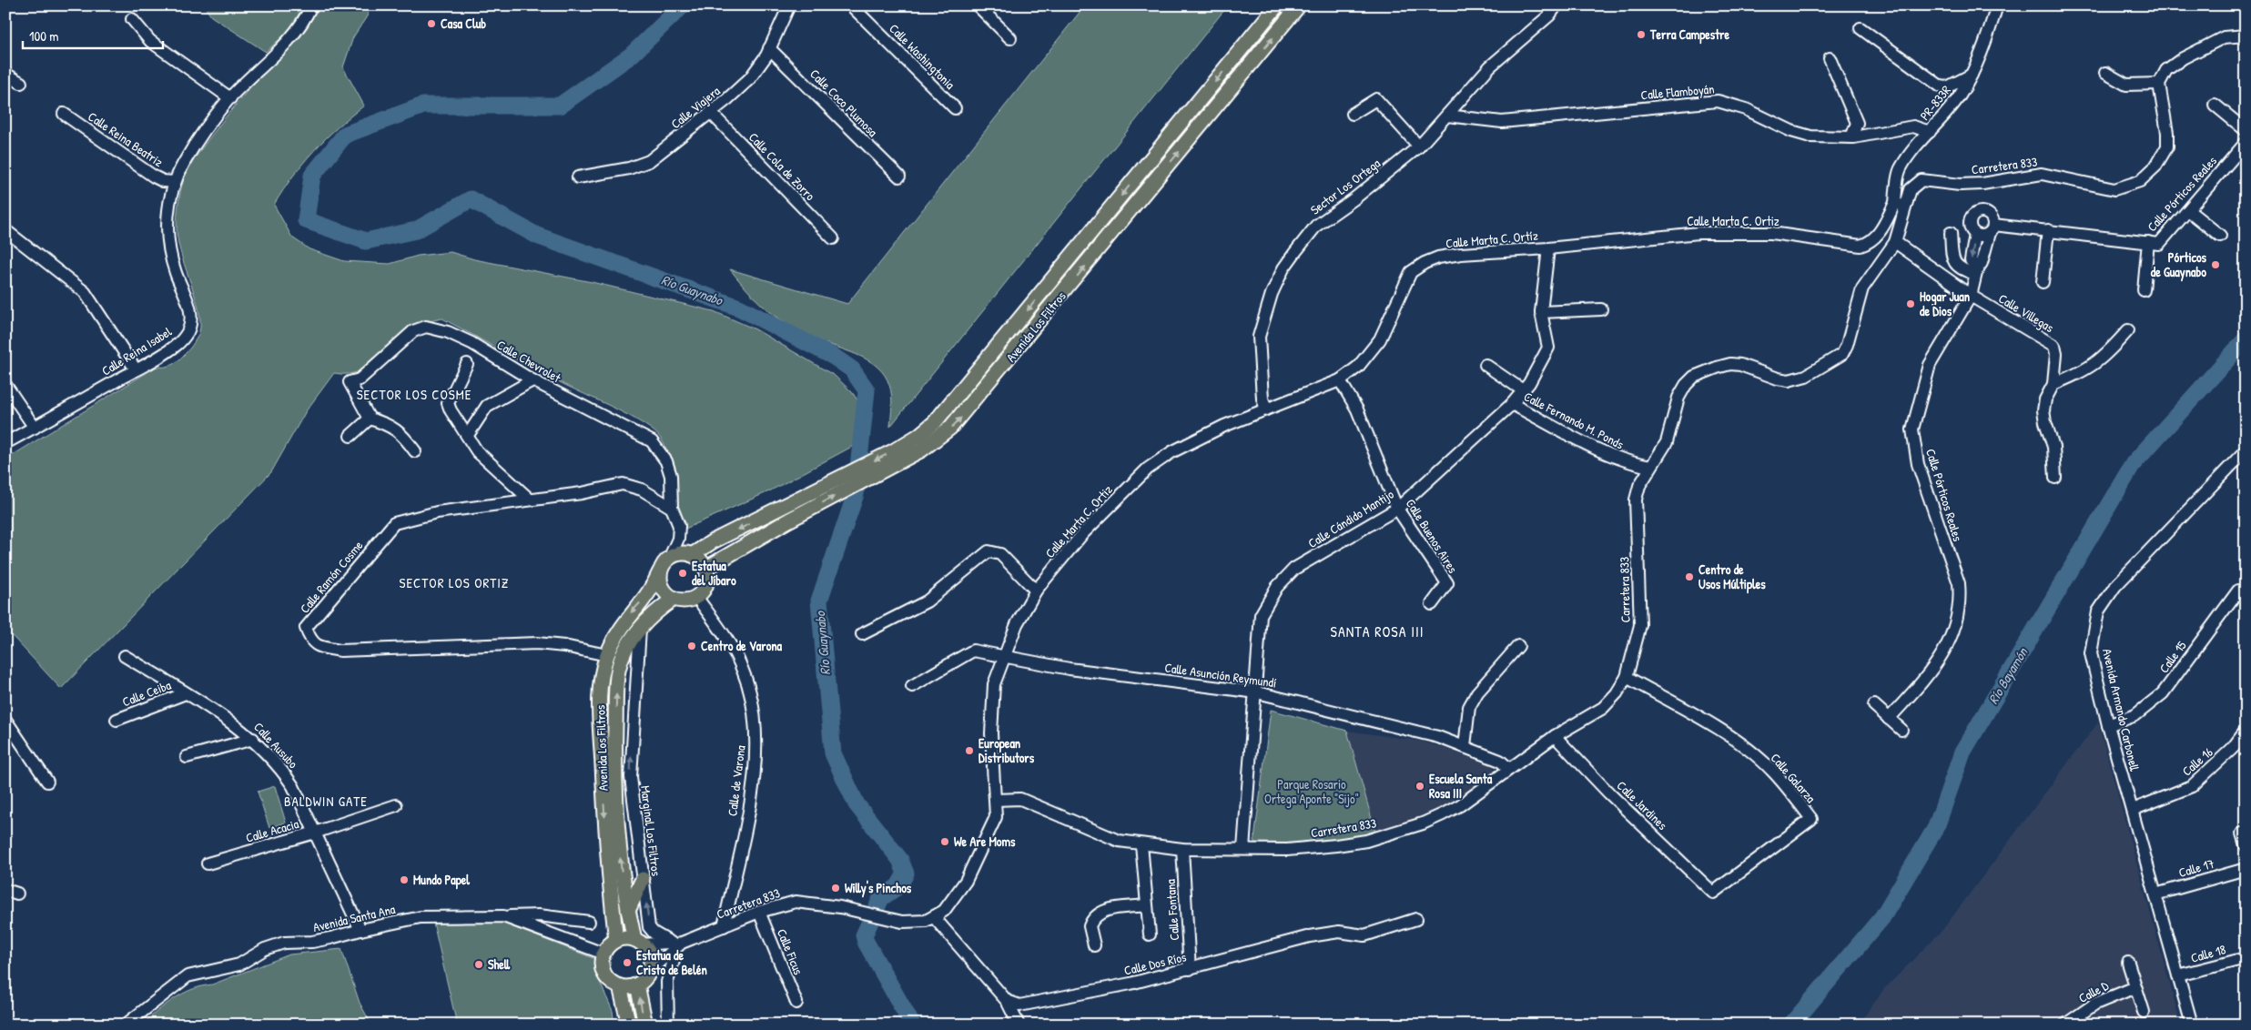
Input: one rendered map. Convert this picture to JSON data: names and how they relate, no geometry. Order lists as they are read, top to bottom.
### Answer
{
  "streets": {
    "main road": ["Avenida Los Filtros"],
    "street": [
      "Calle Washingtonia",
      "Calle Flamboyán",
      "Calle Coco Plumosa",
      "PR-833R",
      "Calle Viajera",
      "Calle Reina Beatriz",
      "Carretera 833",
      "Calle Cola de Zorro",
      "Sector Los Ortega",
      "Calle Pórticos Reales",
      "Calle Marta C. Ortiz",
      "Calle Marta C. Ortíz",
      "Calle Villegas",
      "Calle Reina Isabel",
      "Calle Chevrolet",
      "Calle Fernando M. Ponds",
      "Calle Cándido Mantijo",
      "Calle Buenos Aires",
      "Calle Ramón Cosme",
      "Calle 15",
      "Calle Asunción Reymundí",
      "Calle Ceiba",
      "Avenida Armando Carbonell",
      "Calle Ausubo",
      "Calle 16",
      "Calle Galarza",
      "Calle de Varona",
      "Calle Jardines",
      "Calle Acacia",
      "Marginal Los Filtros",
      "Calle 17",
      "Calle Fontana",
      "Avenida Santa Ana",
      "Calle Ficus",
      "Calle 18",
      "Calle Dos Ríos",
      "Calle D"
    ]
  },
  "crossings": [
    ["Calle Flamboyán", "PR-833R"],
    ["Calle Flamboyán", "Sector Los Ortega"],
    ["Calle Coco Plumosa", "Calle Viajera"],
    ["PR-833R", "Carretera 833"],
    ["PR-833R", "Calle Marta C. Ortiz"],
    ["Calle Viajera", "Calle Cola de Zorro"],
    ["Calle Reina Beatriz", "Calle Reina Isabel"],
    ["Carretera 833", "Calle Marta C. Ortiz"],
    ["Carretera 833", "Calle Villegas"],
    ["Carretera 833", "Avenida Los Filtros"],
    ["Carretera 833", "Calle Fernando M. Ponds"],
    ["Carretera 833", "Calle Cándido Mantijo"],
    ["Carretera 833", "Calle Asunción Reymundí"],
    ["Carretera 833", "Calle Galarza"],
    ["Carretera 833", "Calle de Varona"],
    ["Carretera 833", "Calle Jardines"],
    ["Carretera 833", "Marginal Los Filtros"],
    ["Carretera 833", "Calle Fontana"],
    ["Carretera 833", "Avenida Santa Ana"],
    ["Carretera 833", "Calle Ficus"],
    ["Sector Los Ortega", "Calle Marta C. Ortiz"],
    ["Calle Pórticos Reales", "Calle Villegas"],
    ["Calle Marta C. Ortiz", "Calle Marta C. Ortíz"],
    ["Calle Marta C. Ortiz", "Calle Cándido Mantijo"],
    ["Calle Marta C. Ortiz", "Calle Buenos Aires"],
    ["Calle Marta C. Ortiz", "Calle Asunción Reymundí"],
    ["Calle Marta C. Ortíz", "Calle Cándido Mantijo"],
    ["Calle Marta C. Ortíz", "Calle Buenos Aires"],
    ["Avenida Los Filtros", "Calle Chevrolet"],
    ["Avenida Los Filtros", "Calle Ramón Cosme"],
    ["Avenida Los Filtros", "Calle de Varona"],
    ["Avenida Los Filtros", "Marginal Los Filtros"],
    ["Avenida Los Filtros", "Avenida Santa Ana"],
    ["Calle Chevrolet", "Calle Ramón Cosme"],
    ["Calle Chevrolet", "Calle de Varona"],
    ["Calle Fernando M. Ponds", "Calle Cándido Mantijo"],
    ["Calle Cándido Mantijo", "Calle Buenos Aires"],
    ["Calle Cándido Mantijo", "Calle Asunción Reymundí"],
    ["Calle 15", "Avenida Armando Carbonell"],
    ["Calle Ceiba", "Calle Ausubo"],
    ["Avenida Armando Carbonell", "Calle 16"],
    ["Avenida Armando Carbonell", "Calle 17"],
    ["Avenida Armando Carbonell", "Calle 18"],
    ["Calle Ausubo", "Calle Acacia"],
    ["Calle Ausubo", "Avenida Santa Ana"],
    ["Calle Galarza", "Calle Jardines"],
    ["Calle Fontana", "Calle Dos Ríos"]
  ],
  "one_way": ["Marginal Los Filtros"],
  "districts": [
    "SECTOR LOS COSME",
    "SECTOR LOS ORTIZ",
    "SANTA ROSA III",
    "BALDWIN GATE"
  ],
  "water": ["Río Guaynabo", "Río Bayamón"],
  "parks": ["Parque Rosario Ortega Aponte \"Sijo\""],
  "places": [
    "Casa Club",
    "Terra Campestre",
    "Pórticos de Guaynabo",
    "Hogar Juan de Dios",
    "Estatua del Jíbaro",
    "Centro de Usos Múltiples",
    "Centro de Varona",
    "European Distributors",
    "Escuela Santa Rosa III",
    "We Are Moms",
    "Mundo Papel",
    "Willy's Pinchos",
    "Estatua de Cristo de Belén",
    "Shell"
  ],
  "scale_bar": "100 m"
}
